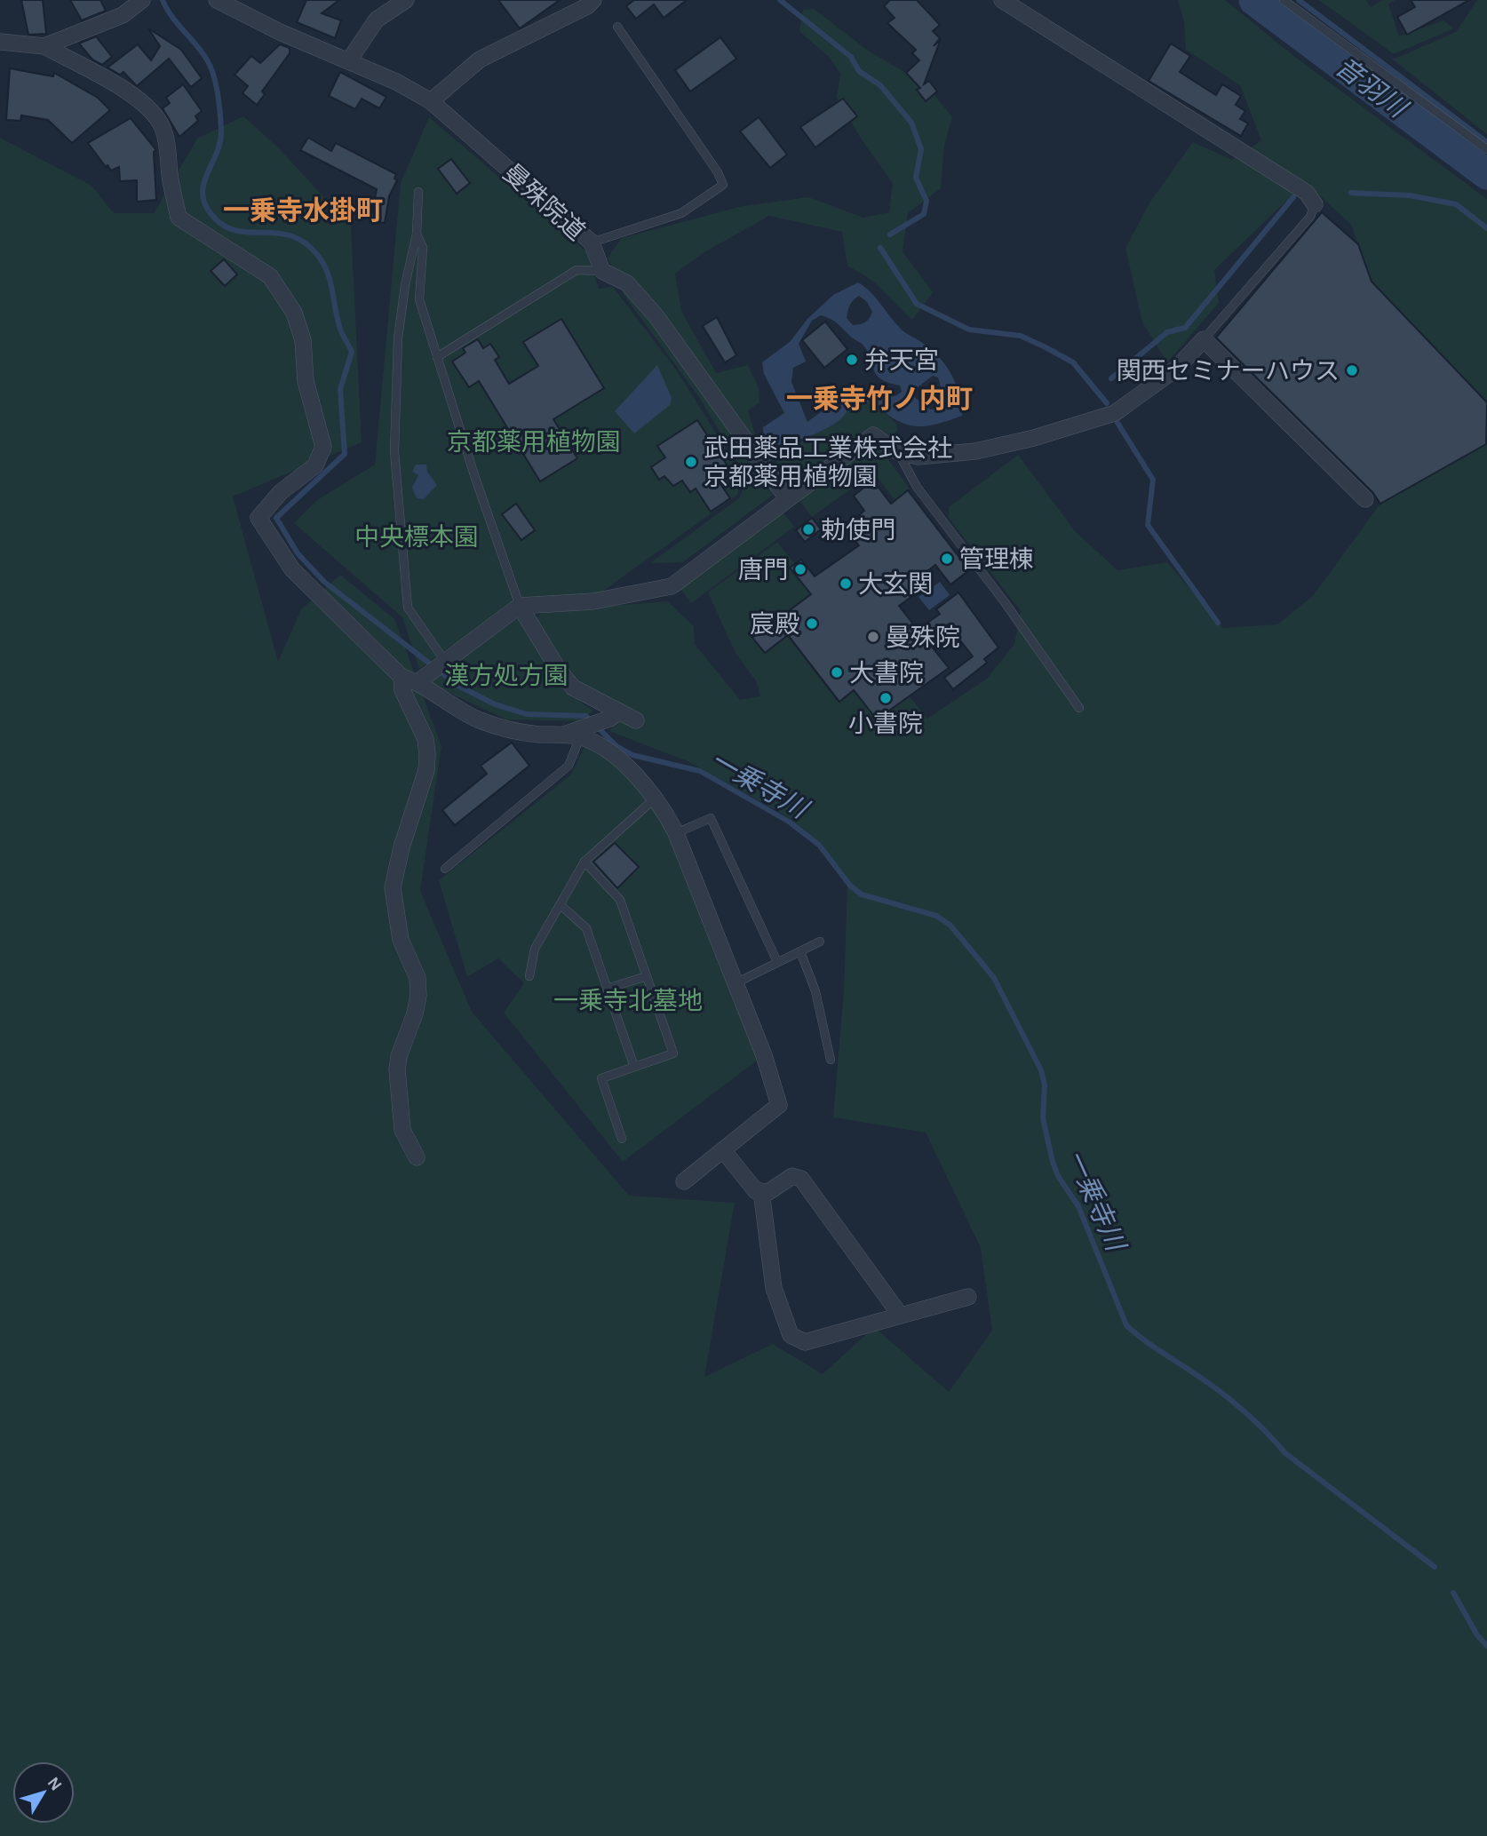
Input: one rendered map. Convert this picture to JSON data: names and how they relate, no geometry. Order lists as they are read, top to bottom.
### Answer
{
  "streets": {
    "street": ["曼殊院道"]
  },
  "districts": ["一乗寺水掛町", "一乗寺竹ノ内町"],
  "water": ["音羽川", "一乗寺川"],
  "parks": [
    "京都薬用植物園",
    "中央標本園",
    "漢方処方園",
    "一乗寺北墓地"
  ],
  "places": [
    "弁天宮",
    "関西セミナーハウス",
    "武田薬品工業株式会社 京都薬用植物園",
    "勅使門",
    "管理棟",
    "唐門",
    "大玄関",
    "宸殿",
    "曼殊院",
    "大書院",
    "小書院"
  ],
  "north": "top right"
}
